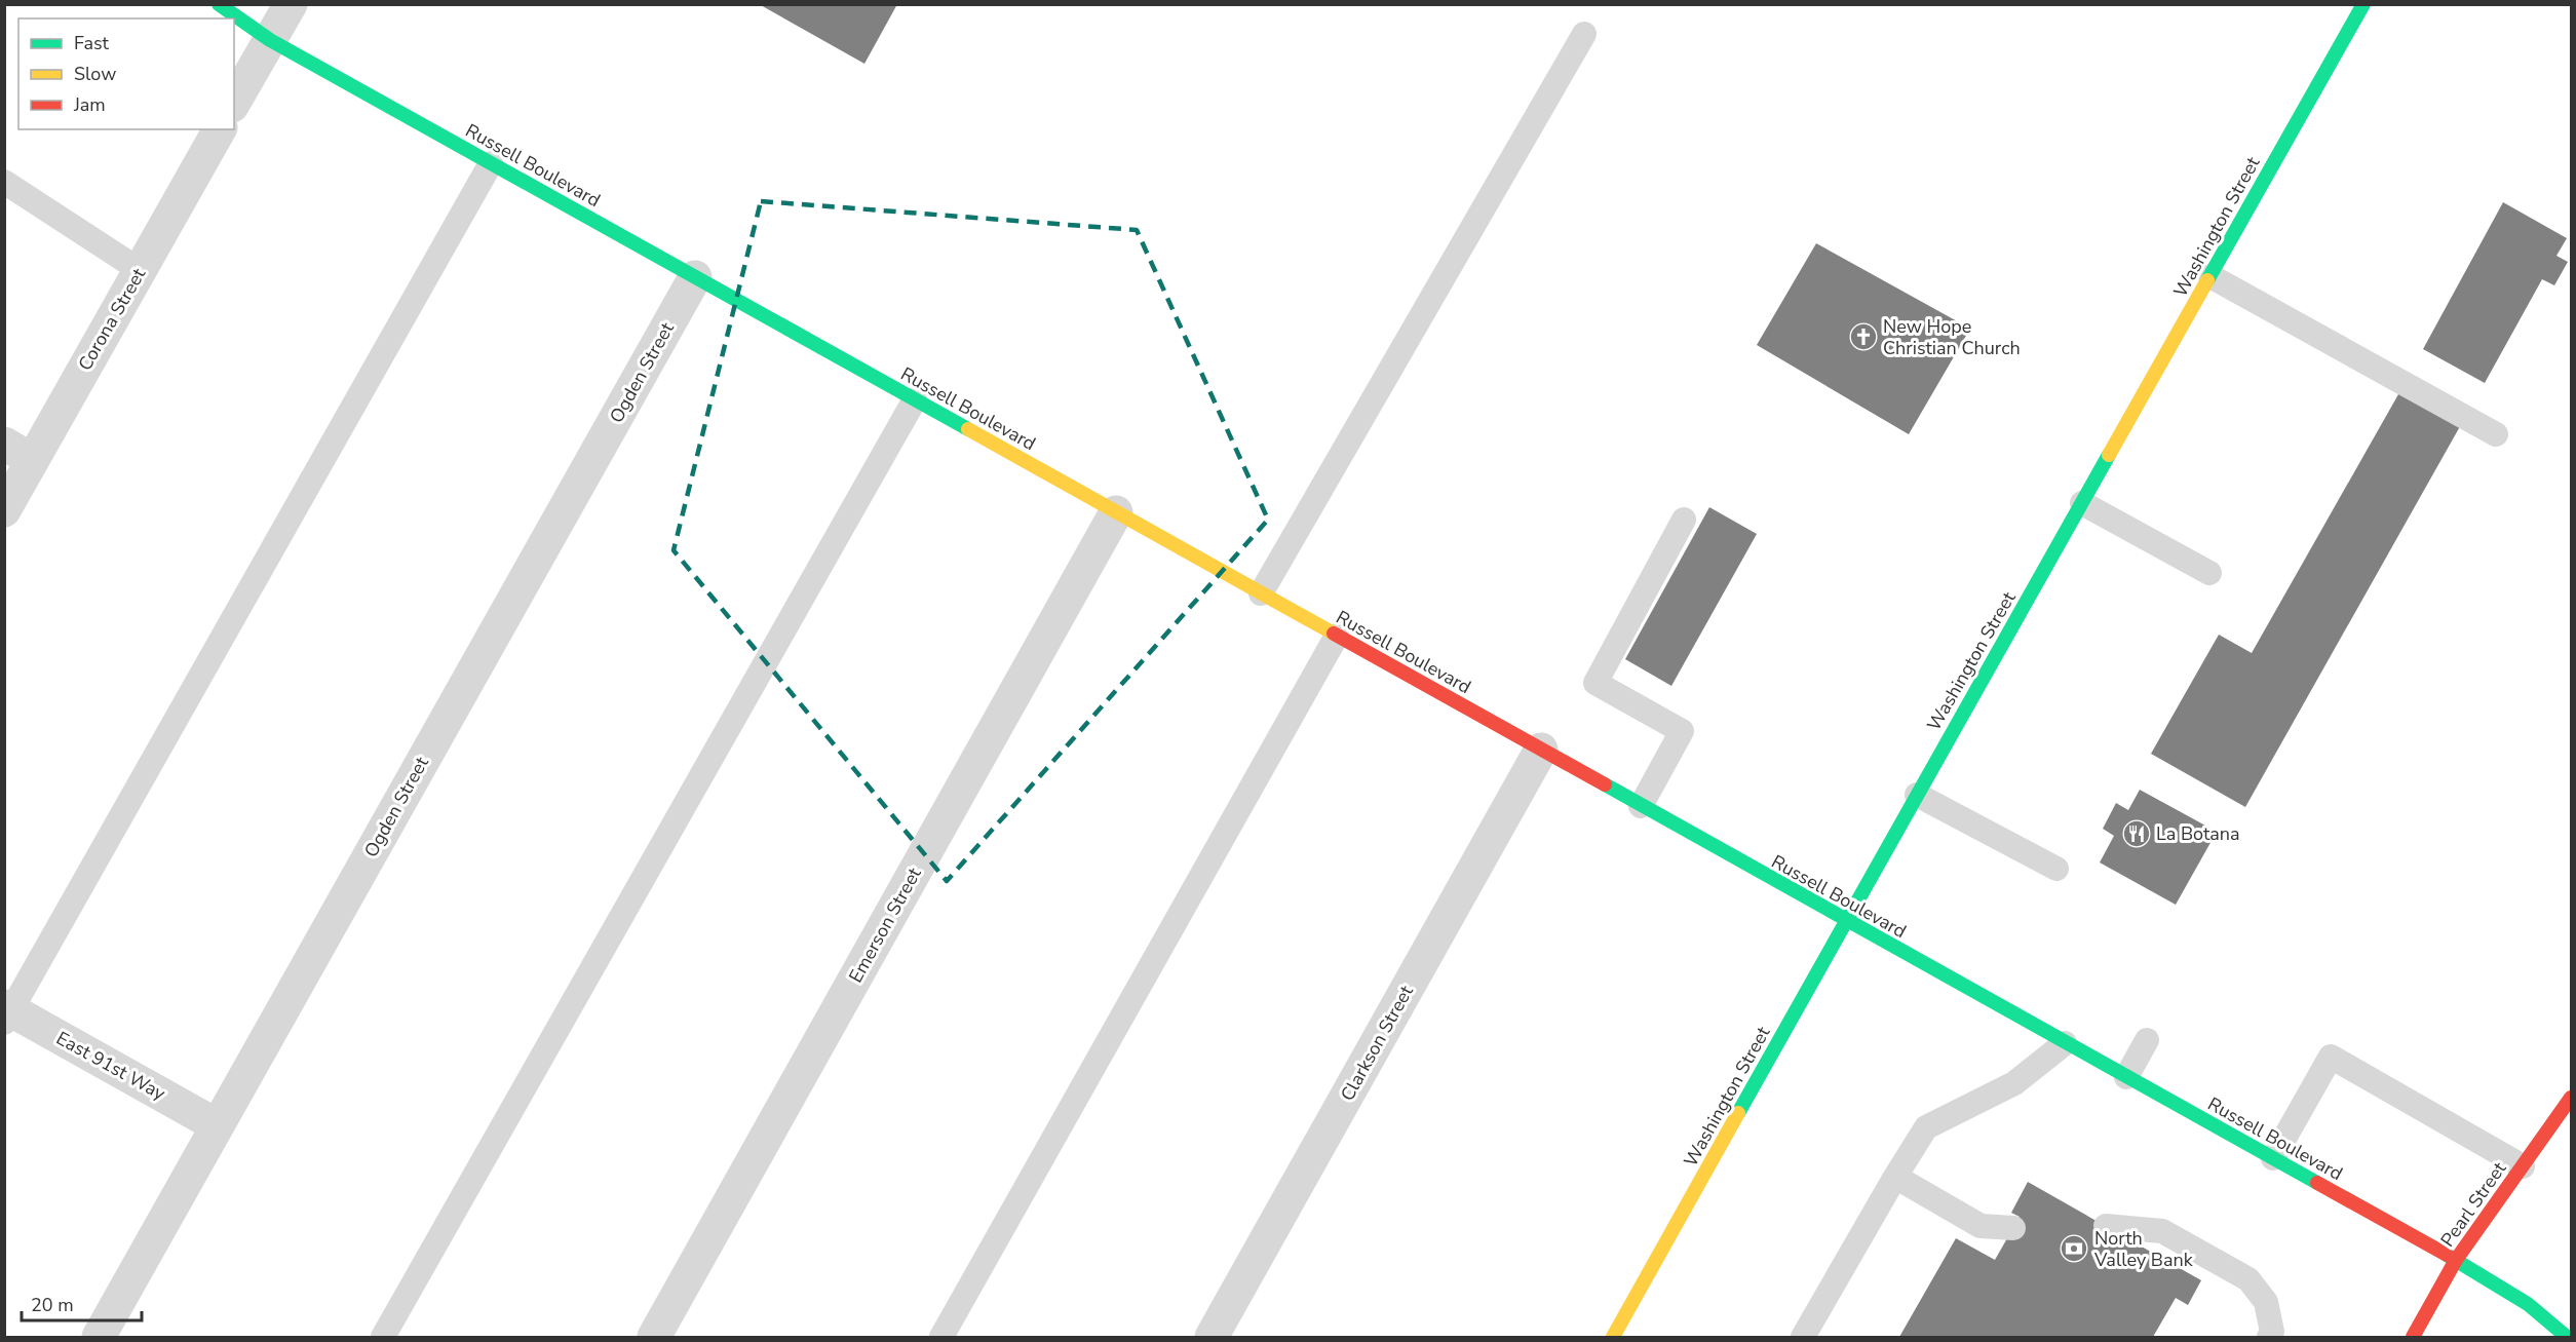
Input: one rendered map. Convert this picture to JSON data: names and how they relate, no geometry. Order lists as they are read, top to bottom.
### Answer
{
  "streets": {
    "street": [
      "Russell Boulevard",
      "Washington Street",
      "Corona Street",
      "Ogden Street",
      "Emerson Street",
      "Clarkson Street",
      "East 91st Way",
      "Pearl Street"
    ]
  },
  "crossings": [
    ["Russell Boulevard", "Washington Street"],
    ["Russell Boulevard", "Ogden Street"],
    ["Russell Boulevard", "Emerson Street"],
    ["Russell Boulevard", "Clarkson Street"],
    ["Russell Boulevard", "Pearl Street"],
    ["Ogden Street", "East 91st Way"]
  ],
  "places": {
    "church": ["New Hope Christian Church"],
    "restaurant": ["La Botana"],
    "bank": ["North Valley Bank"]
  },
  "legend": ["Fast", "Slow", "Jam"],
  "scale_bar": "20 m"
}
